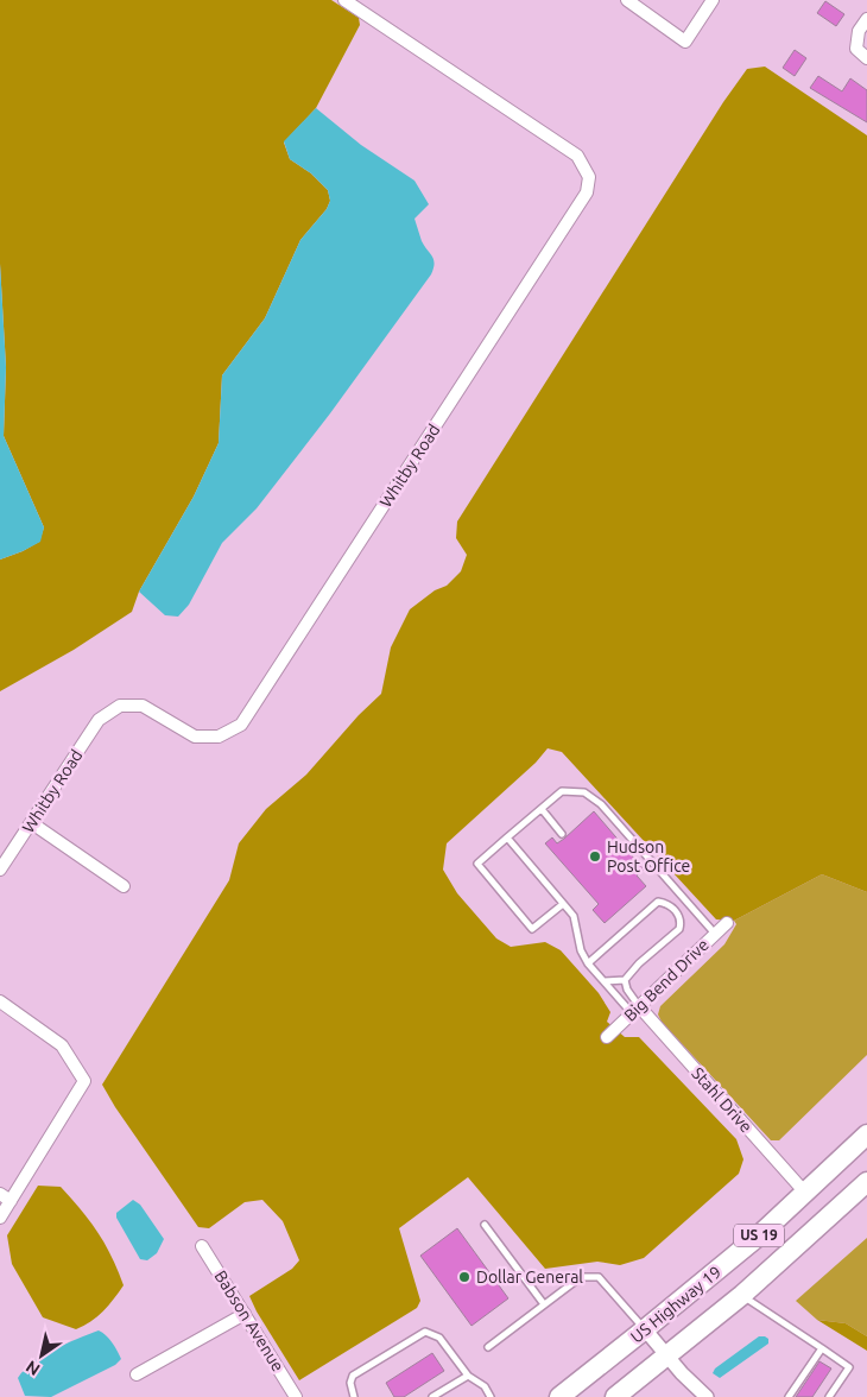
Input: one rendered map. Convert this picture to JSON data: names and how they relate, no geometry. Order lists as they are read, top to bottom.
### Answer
{
  "streets": {
    "highway": ["US 19", "US Highway 19"],
    "street": [
      "Whitby Road",
      "Big Bend Drive",
      "Stahl Drive",
      "Babson Avenue"
    ]
  },
  "crossings": [
    ["Big Bend Drive", "Stahl Drive"],
    ["Stahl Drive", "US Highway 19"]
  ],
  "places": ["Hudson Post Office", "Dollar General"],
  "north": "bottom left"
}
